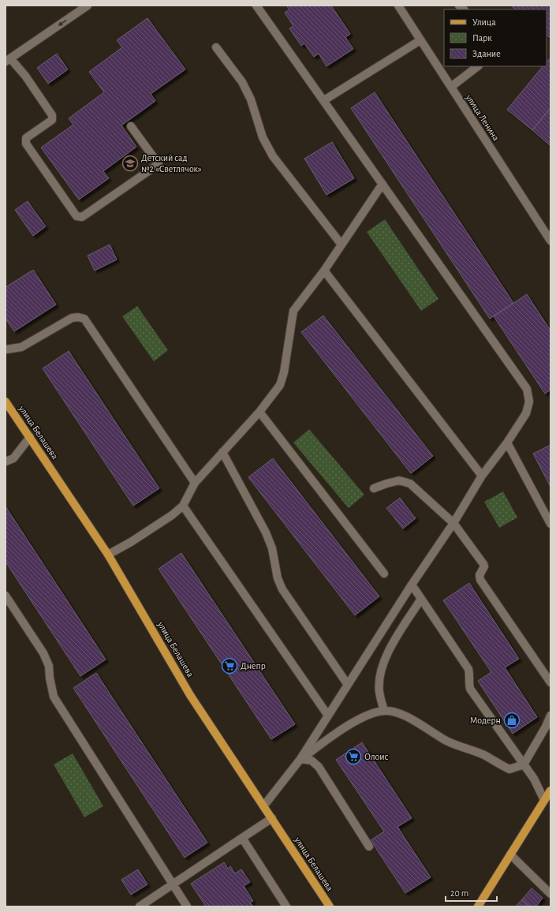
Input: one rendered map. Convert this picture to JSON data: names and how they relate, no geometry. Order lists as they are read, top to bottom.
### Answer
{
  "streets": {
    "main road": ["улица Белашева"],
    "street": ["улица Ленина"]
  },
  "places": {
    "school or university": ["Детский сад №2 «Светлячок»"],
    "supermarket": ["Днепр", "Олоис"],
    "shop": ["Модерн"]
  },
  "legend": ["Улица", "Парк", "Здание"],
  "scale_bar": "20 m"
}
